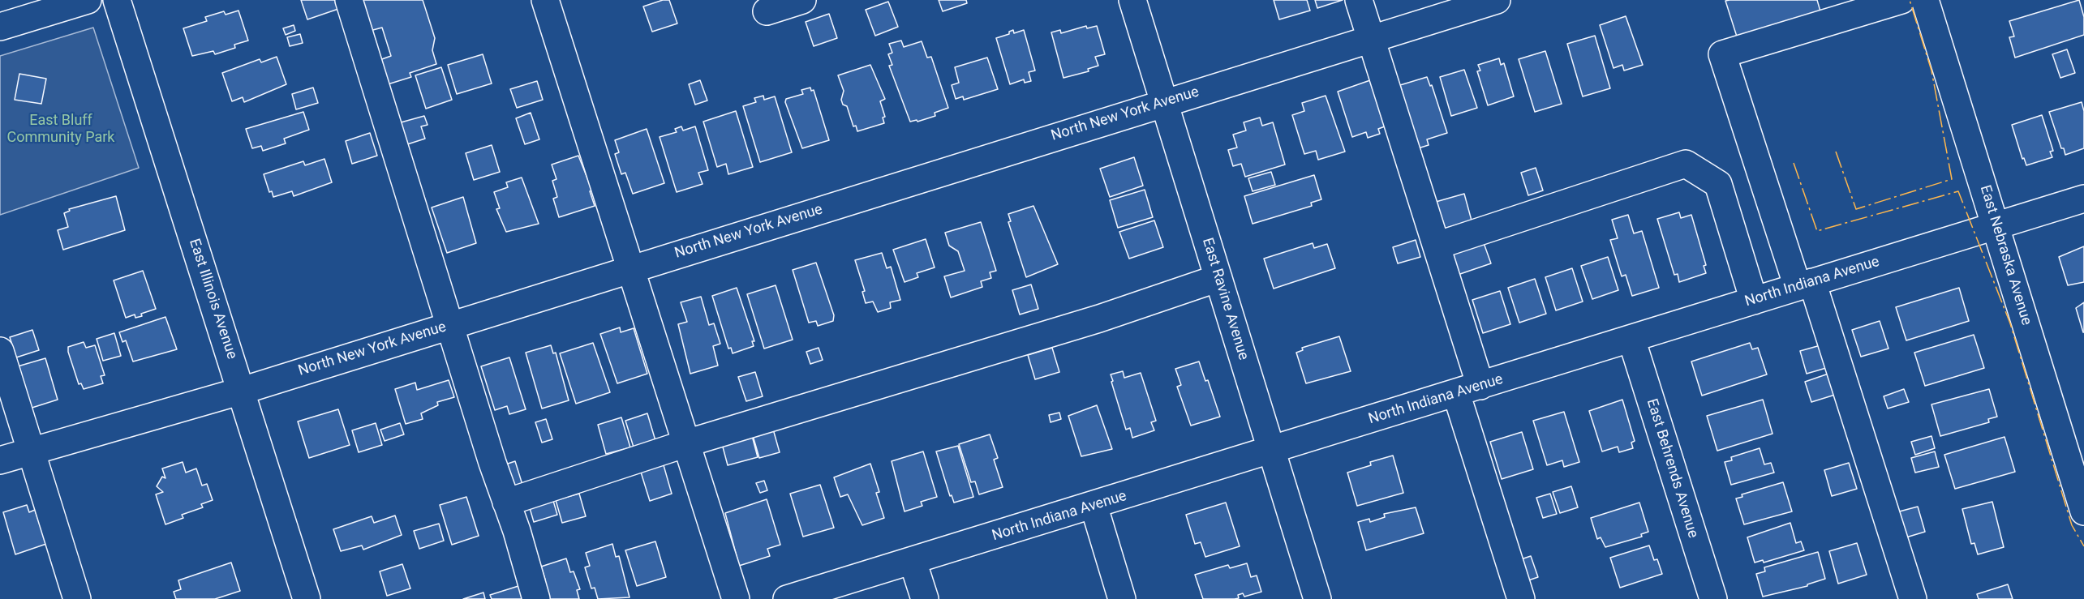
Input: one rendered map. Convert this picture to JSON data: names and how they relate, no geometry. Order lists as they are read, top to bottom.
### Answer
{
  "streets": {
    "street": [
      "North New York Avenue",
      "East Nebraska Avenue",
      "North Indiana Avenue",
      "East Illinois Avenue",
      "East Ravine Avenue",
      "East Behrends Avenue"
    ]
  },
  "crossings": [
    ["North New York Avenue", "East Illinois Avenue"],
    ["North New York Avenue", "East Ravine Avenue"],
    ["East Nebraska Avenue", "North Indiana Avenue"],
    ["North Indiana Avenue", "East Ravine Avenue"],
    ["North Indiana Avenue", "East Behrends Avenue"]
  ],
  "parks": ["East Bluff Community Park"]
}
